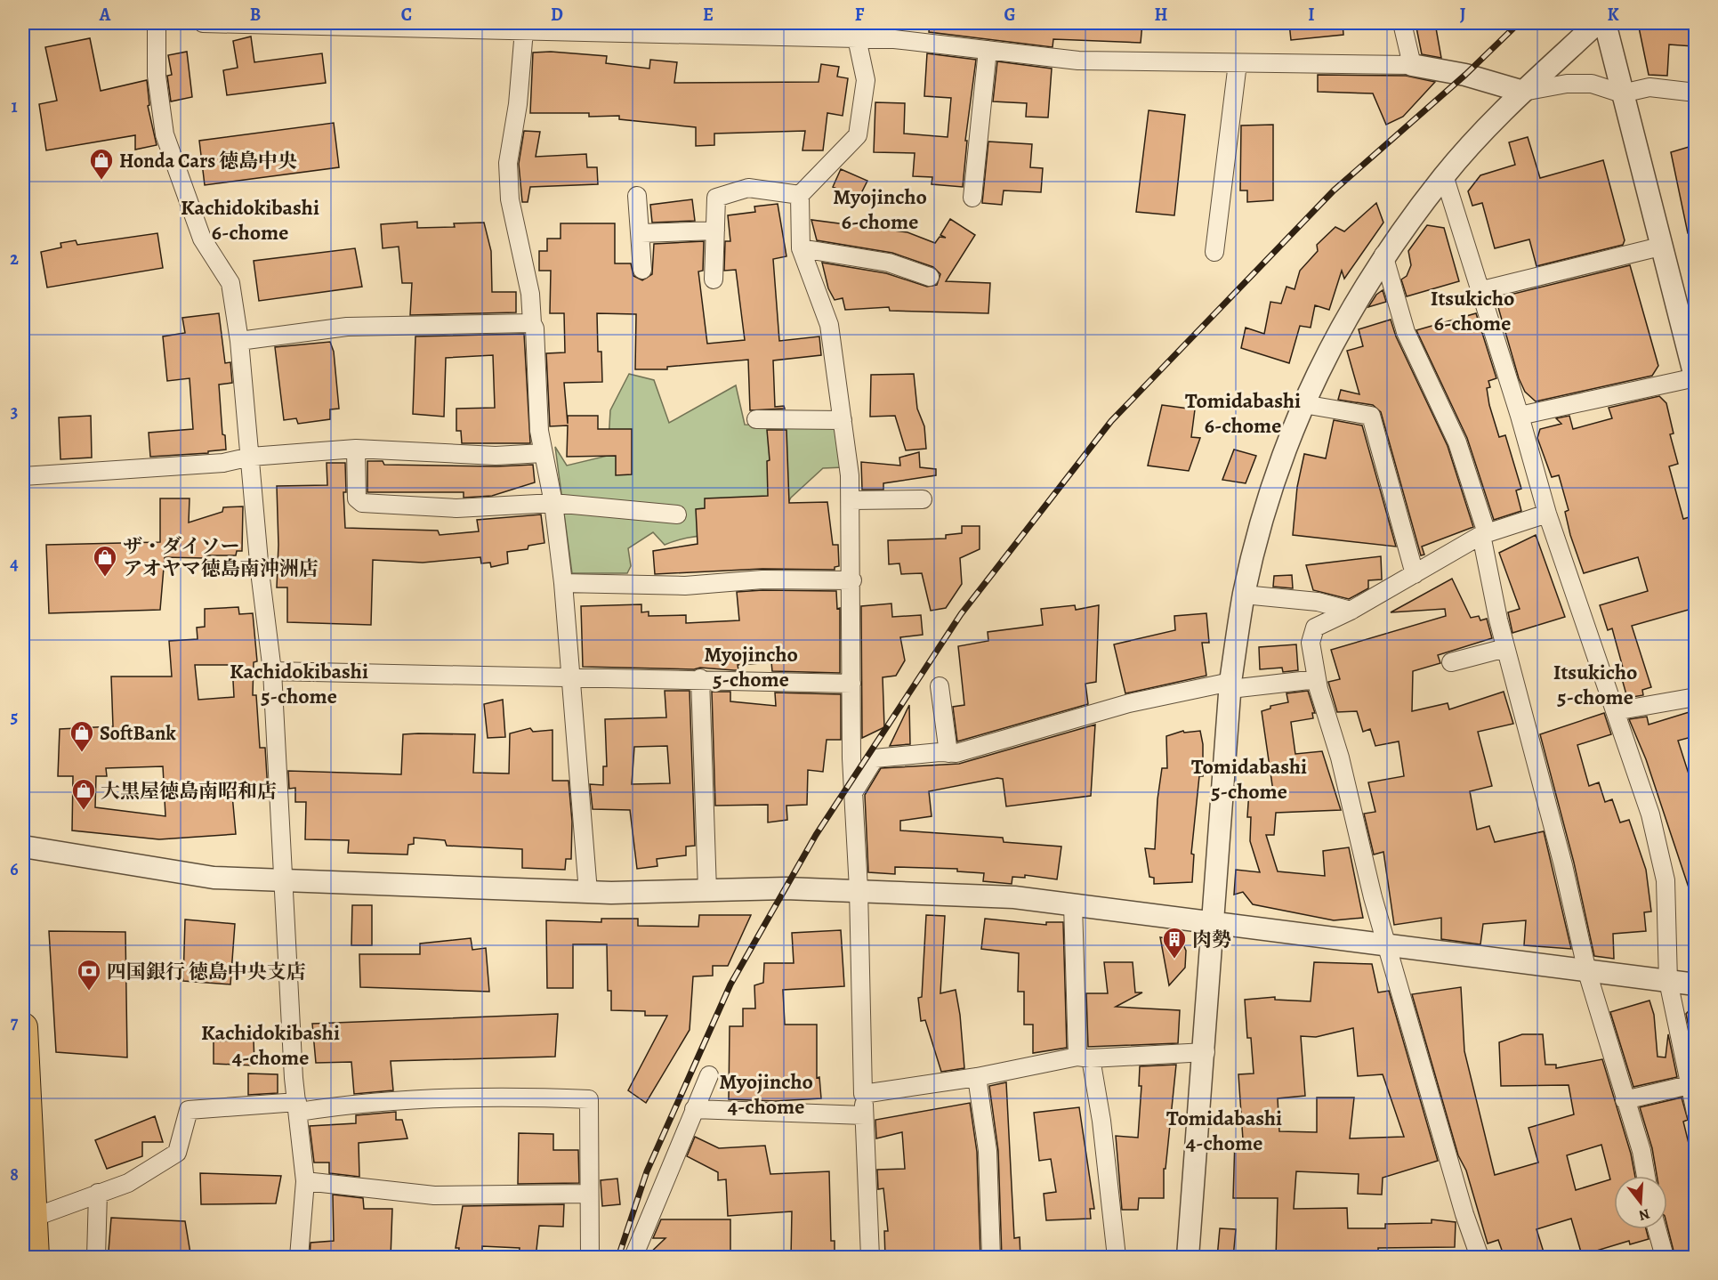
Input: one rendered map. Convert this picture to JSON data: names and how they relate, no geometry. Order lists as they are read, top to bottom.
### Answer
{
  "districts": [
    "Myojincho 6-chome",
    "Kachidokibashi 6-chome",
    "Itsukicho 6-chome",
    "Tomidabashi 6-chome",
    "Myojincho 5-chome",
    "Kachidokibashi 5-chome",
    "Itsukicho 5-chome",
    "Tomidabashi 5-chome",
    "Kachidokibashi 4-chome",
    "Myojincho 4-chome",
    "Tomidabashi 4-chome"
  ],
  "places": {
    "shop": [
      "Honda Cars 徳島中央",
      "ザ・ダイソー アオヤマ徳島南沖洲店",
      "SoftBank",
      "大黒屋徳島南昭和店"
    ],
    "building": ["肉勢"],
    "bank": ["四国銀行 徳島中央支店"]
  },
  "north": "bottom",
  "grid": {
    "columns": [
      "A",
      "B",
      "C",
      "D",
      "E",
      "F",
      "G",
      "H",
      "I",
      "J",
      "K"
    ],
    "rows": [
      "1",
      "2",
      "3",
      "4",
      "5",
      "6",
      "7",
      "8"
    ]
  }
}
